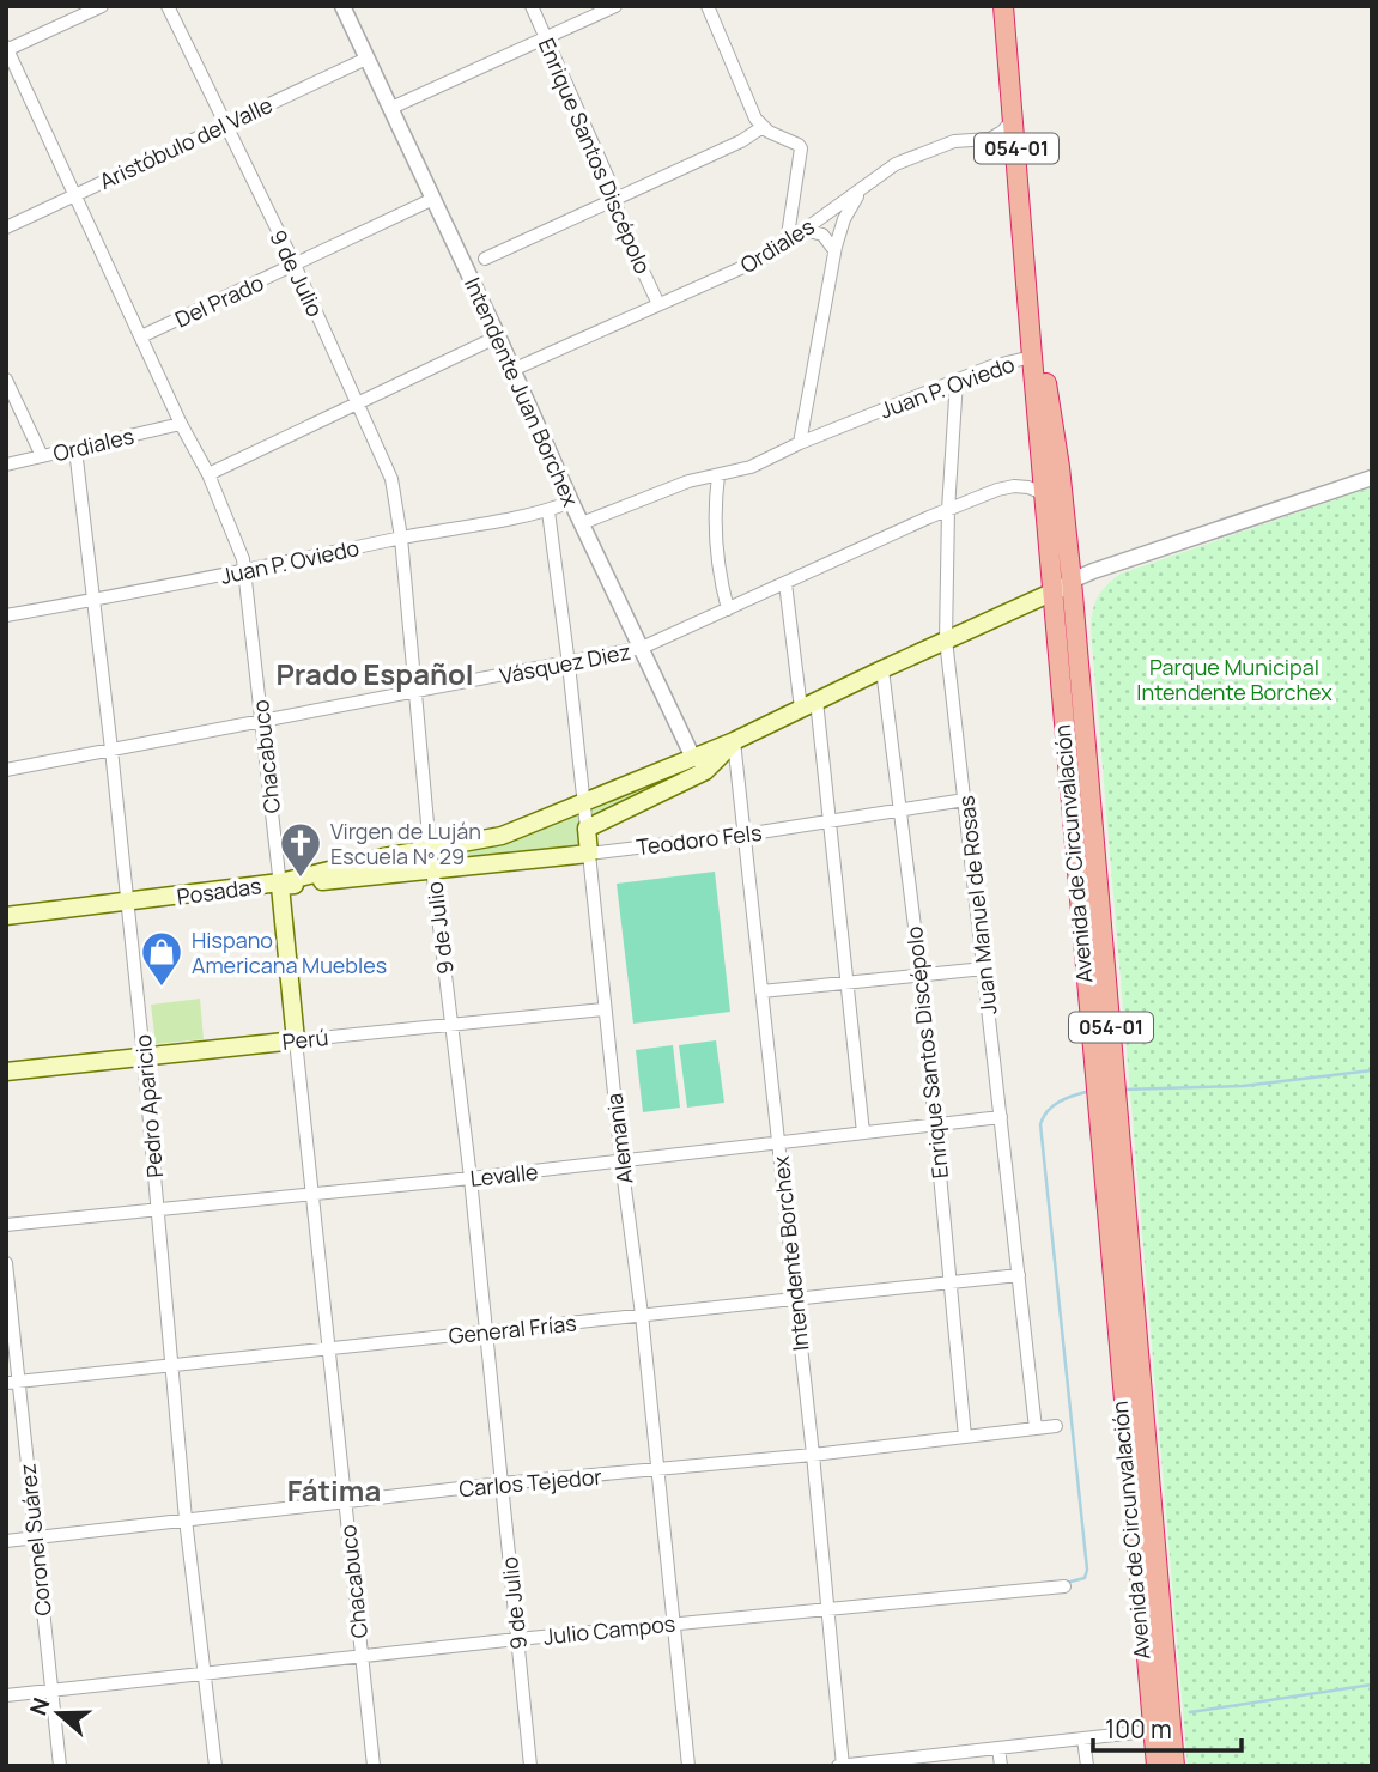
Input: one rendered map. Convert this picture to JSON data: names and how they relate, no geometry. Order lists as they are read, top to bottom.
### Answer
{
  "streets": {
    "highway": ["054-01", "Avenida de Circunvalación"],
    "main road": [
      "Chacabuco",
      "Teodoro Fels",
      "Posadas",
      "Perú",
      "Alemania"
    ],
    "street": [
      "Aristóbulo del Valle",
      "Enrique Santos Discépolo",
      "Ordiales",
      "9 de Julio",
      "Del Prado",
      "Juan P. Oviedo",
      "Intendente Juan Borchex",
      "Vásquez Diez",
      "Juan Manuel de Rosas",
      "Pedro Aparicio",
      "Levalle",
      "Intendente Borchex",
      "General Frías",
      "Carlos Tejedor",
      "Coronel Suárez",
      "Julio Campos"
    ]
  },
  "crossings": [
    ["Aristóbulo del Valle", "9 de Julio"],
    ["Aristóbulo del Valle", "Intendente Juan Borchex"],
    ["Aristóbulo del Valle", "Chacabuco"],
    ["Enrique Santos Discépolo", "Ordiales"],
    ["Enrique Santos Discépolo", "Teodoro Fels"],
    ["Enrique Santos Discépolo", "Posadas"],
    ["Enrique Santos Discépolo", "Levalle"],
    ["Enrique Santos Discépolo", "General Frías"],
    ["Enrique Santos Discépolo", "Carlos Tejedor"],
    ["Ordiales", "Intendente Juan Borchex"],
    ["Ordiales", "Chacabuco"],
    ["Ordiales", "Pedro Aparicio"],
    ["9 de Julio", "Del Prado"],
    ["9 de Julio", "Juan P. Oviedo"],
    ["9 de Julio", "Vásquez Diez"],
    ["9 de Julio", "Teodoro Fels"],
    ["9 de Julio", "Posadas"],
    ["9 de Julio", "Perú"],
    ["9 de Julio", "Levalle"],
    ["9 de Julio", "General Frías"],
    ["9 de Julio", "Carlos Tejedor"],
    ["9 de Julio", "Julio Campos"],
    ["Del Prado", "Intendente Juan Borchex"],
    ["Del Prado", "Chacabuco"],
    ["Juan P. Oviedo", "Intendente Juan Borchex"],
    ["Juan P. Oviedo", "Chacabuco"],
    ["Juan P. Oviedo", "Avenida de Circunvalación"],
    ["Juan P. Oviedo", "Juan Manuel de Rosas"],
    ["Juan P. Oviedo", "Pedro Aparicio"],
    ["Juan P. Oviedo", "Alemania"],
    ["Intendente Juan Borchex", "Vásquez Diez"],
    ["Intendente Juan Borchex", "Posadas"],
    ["Vásquez Diez", "Chacabuco"],
    ["Vásquez Diez", "Avenida de Circunvalación"],
    ["Vásquez Diez", "Juan Manuel de Rosas"],
    ["Vásquez Diez", "Pedro Aparicio"],
    ["Vásquez Diez", "Alemania"],
    ["Chacabuco", "Posadas"],
    ["Chacabuco", "Perú"],
    ["Chacabuco", "Levalle"],
    ["Chacabuco", "General Frías"],
    ["Chacabuco", "Carlos Tejedor"],
    ["Chacabuco", "Julio Campos"],
    ["Teodoro Fels", "Posadas"],
    ["Teodoro Fels", "Juan Manuel de Rosas"],
    ["Teodoro Fels", "Alemania"],
    ["Teodoro Fels", "Intendente Borchex"],
    ["Avenida de Circunvalación", "Posadas"],
    ["Posadas", "Juan Manuel de Rosas"],
    ["Posadas", "Pedro Aparicio"],
    ["Posadas", "Alemania"],
    ["Posadas", "Intendente Borchex"],
    ["Juan Manuel de Rosas", "Levalle"],
    ["Juan Manuel de Rosas", "General Frías"],
    ["Juan Manuel de Rosas", "Carlos Tejedor"],
    ["Perú", "Pedro Aparicio"],
    ["Perú", "Alemania"],
    ["Pedro Aparicio", "Levalle"],
    ["Pedro Aparicio", "General Frías"],
    ["Pedro Aparicio", "Carlos Tejedor"],
    ["Pedro Aparicio", "Julio Campos"],
    ["Alemania", "Levalle"],
    ["Alemania", "General Frías"],
    ["Alemania", "Carlos Tejedor"],
    ["Alemania", "Julio Campos"],
    ["Levalle", "Intendente Borchex"],
    ["Intendente Borchex", "General Frías"],
    ["Intendente Borchex", "Carlos Tejedor"],
    ["Intendente Borchex", "Julio Campos"],
    ["General Frías", "Coronel Suárez"],
    ["Carlos Tejedor", "Coronel Suárez"],
    ["Coronel Suárez", "Julio Campos"]
  ],
  "districts": ["Prado Español", "Fátima"],
  "parks": ["Parque Municipal Intendente Borchex"],
  "places": {
    "church": ["Virgen de Luján Escuela Nº 29"],
    "shop": ["Hispano Americana Muebles"]
  },
  "scale_bar": "100 m",
  "north": "left"
}
